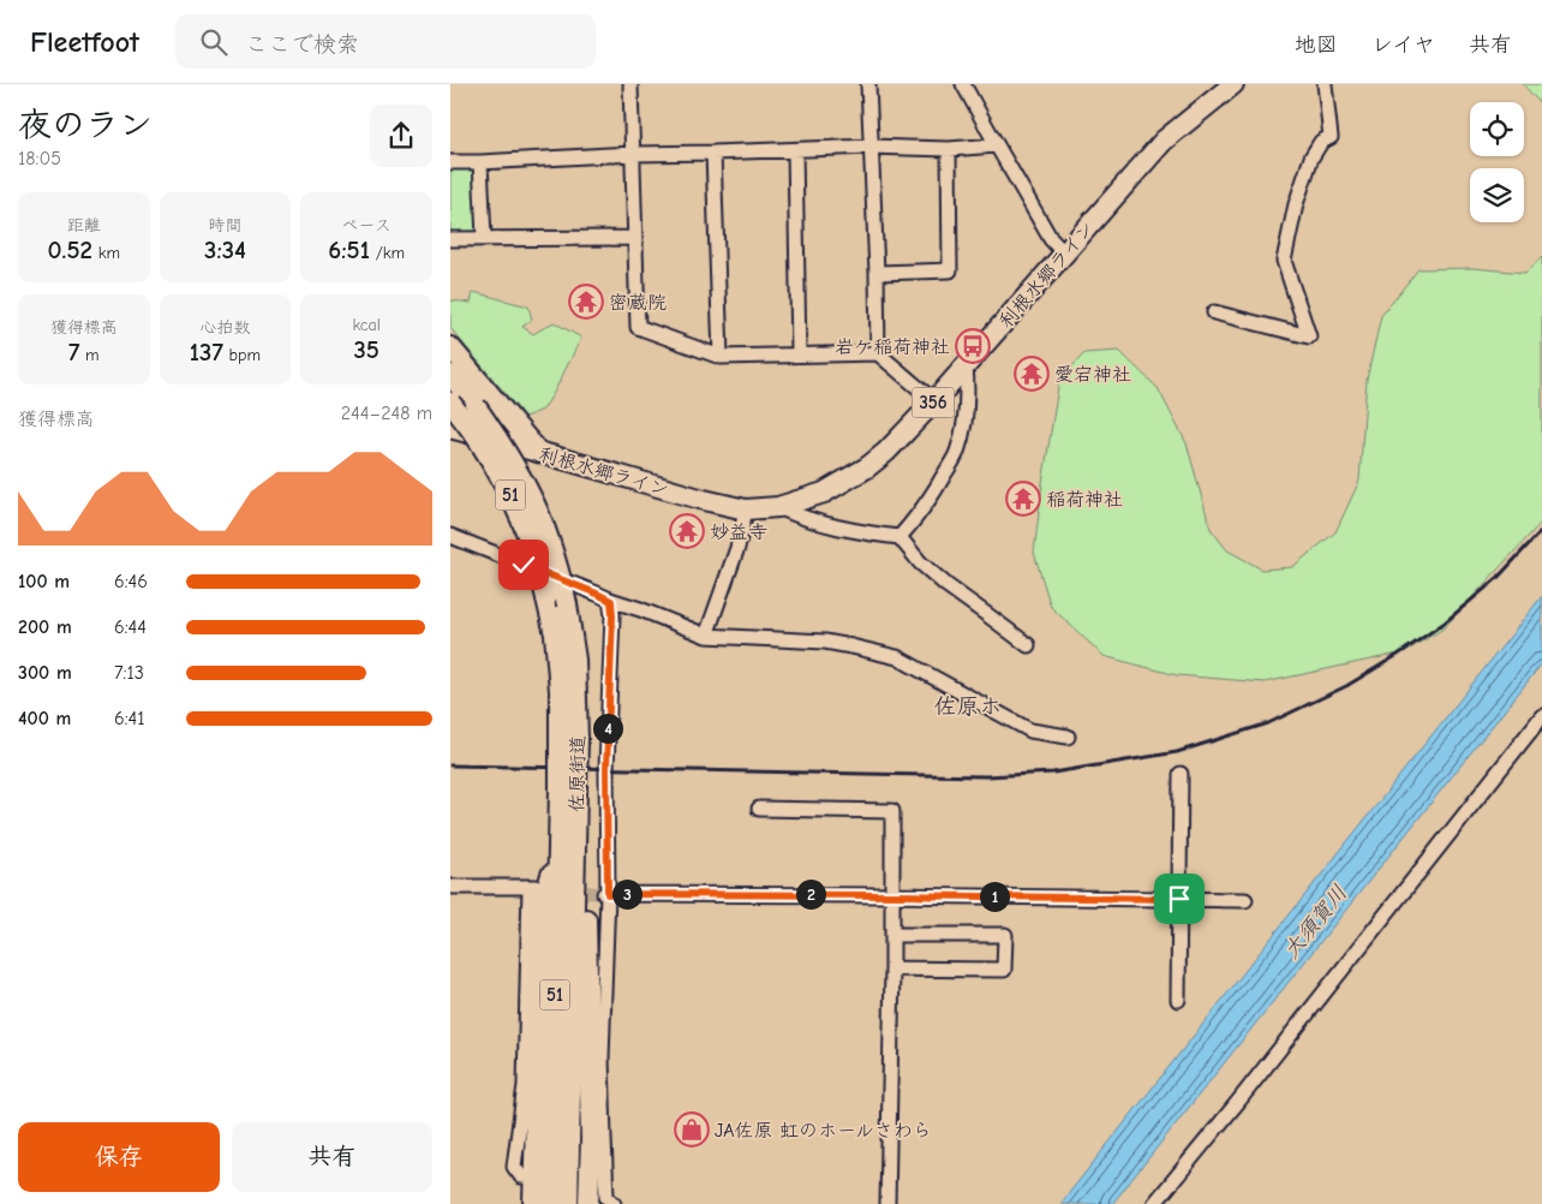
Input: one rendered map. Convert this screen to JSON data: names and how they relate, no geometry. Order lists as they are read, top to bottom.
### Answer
{
  "streets": {
    "highway": [
      "利根水郷ライン",
      "356",
      "51",
      "佐原街道"
    ]
  },
  "districts": ["佐原ホ"],
  "water": ["大須賀川"],
  "places": {
    "temple": [
      "密蔵院",
      "愛宕神社",
      "稲荷神社",
      "妙益寺"
    ],
    "bus stop": ["岩ケ稲荷神社"],
    "shop": ["JA佐原 虹のホールさわら"]
  },
  "page": {
    "header": "Fleetfoot",
    "search": "ここで検索",
    "nav": ["地図", "レイヤ", "共有"],
    "heading": ["夜のラン", "18:05"],
    "stats": [
      ["距離", "0.52 km"],
      ["時間", "3:34"],
      ["ペース", "6:51 /km"],
      ["獲得標高", "7 m"],
      ["心拍数", "137 bpm"],
      ["kcal", "35"]
    ],
    "chart": ["獲得標高", "244–248 m"],
    "list": [
      {
        "name": "100 m",
        "note": "6:46"
      },
      {
        "name": "200 m",
        "note": "6:44"
      },
      {
        "name": "300 m",
        "note": "7:13"
      },
      {
        "name": "400 m",
        "note": "6:41"
      }
    ],
    "pins": [
      "4",
      "2",
      "3",
      "1"
    ],
    "buttons": ["保存", "共有"]
  }
}
